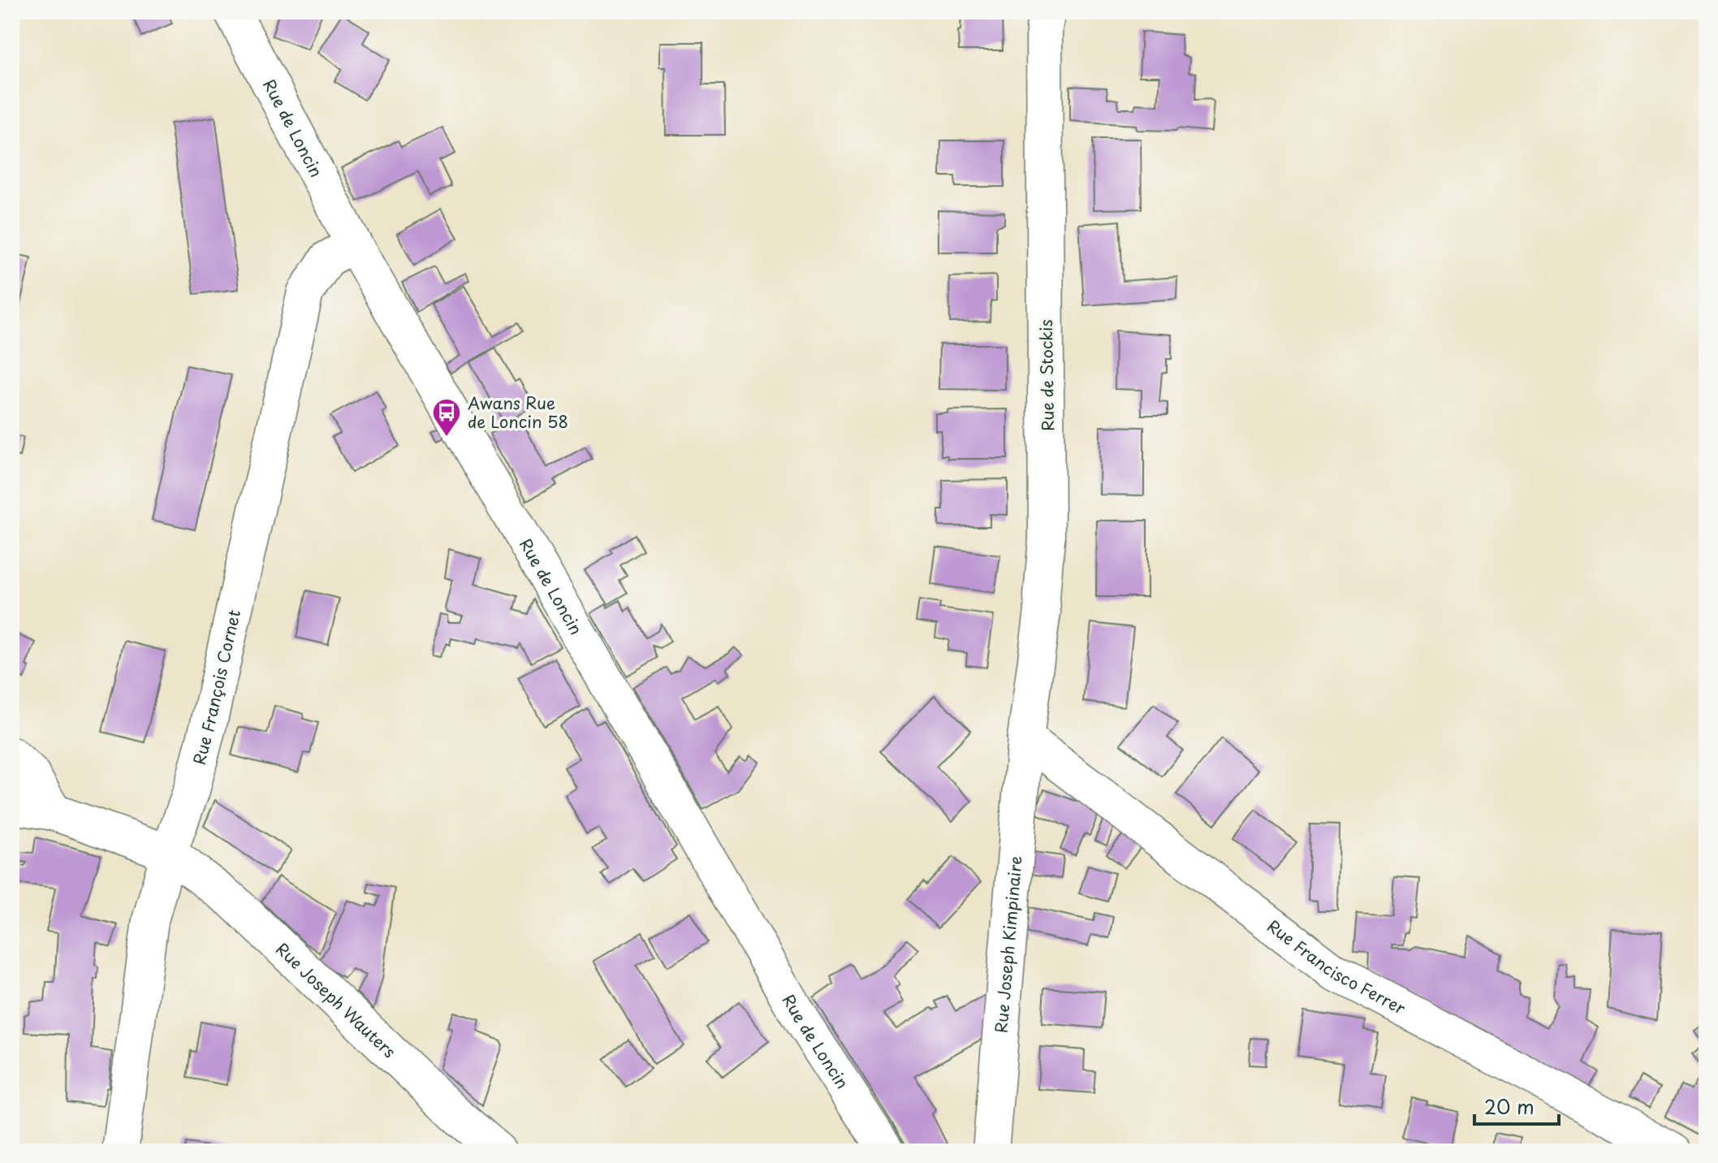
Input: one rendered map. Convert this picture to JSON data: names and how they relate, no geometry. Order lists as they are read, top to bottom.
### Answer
{
  "streets": {
    "street": [
      "Rue de Loncin",
      "Rue de Stockis",
      "Rue François Cornet",
      "Rue Joseph Kimpinaire",
      "Rue Francisco Ferrer",
      "Rue Joseph Wauters"
    ]
  },
  "crossings": [
    ["Rue de Loncin", "Rue François Cornet"],
    ["Rue de Stockis", "Rue Joseph Kimpinaire"],
    ["Rue de Stockis", "Rue Francisco Ferrer"],
    ["Rue François Cornet", "Rue Joseph Wauters"],
    ["Rue Joseph Kimpinaire", "Rue Francisco Ferrer"]
  ],
  "places": {
    "bus stop": ["Awans Rue de Loncin 58"]
  },
  "scale_bar": "20 m"
}
